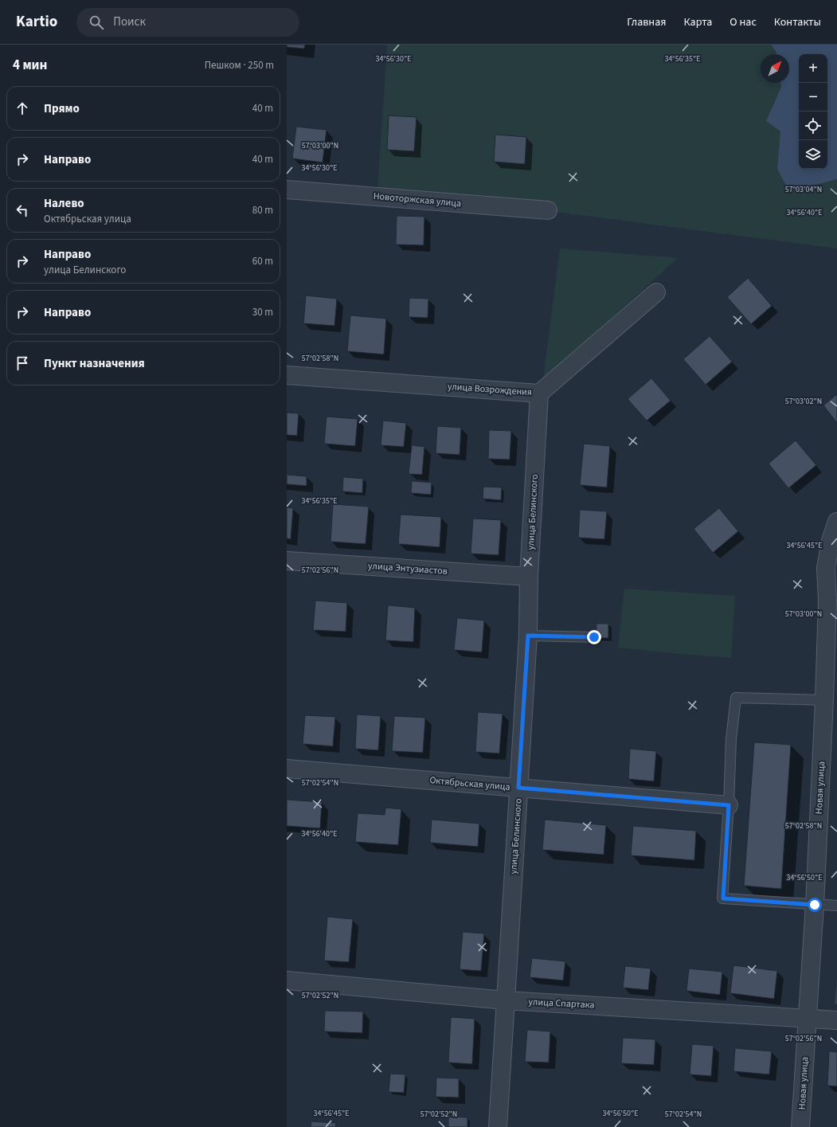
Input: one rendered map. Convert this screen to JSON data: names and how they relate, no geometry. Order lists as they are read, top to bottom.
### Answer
{
  "streets": {
    "street": [
      "Новоторжская улица",
      "улица Возрождения",
      "улица Белинского",
      "улица Энтузиастов",
      "Октябрьская улица",
      "Новая улица",
      "улица Спартака"
    ]
  },
  "crossings": [
    ["улица Возрождения", "улица Белинского"],
    ["улица Белинского", "улица Энтузиастов"],
    ["улица Белинского", "Октябрьская улица"],
    ["улица Белинского", "улица Спартака"],
    ["Новая улица", "улица Спартака"]
  ],
  "north": "top right",
  "page": {
    "header": "Kartio",
    "search": "Поиск",
    "nav": [
      "Главная",
      "Карта",
      "О нас",
      "Контакты"
    ],
    "heading": ["4 мин", "Пешком · 250 m"],
    "map_buttons": ["+", "−"],
    "list": [
      ["Прямо", "40 m"],
      ["Направо", "40 m"],
      ["Налево", "Октябрьская улица", "80 m"],
      ["Направо", "улица Белинского", "60 m"],
      ["Направо", "30 m"],
      "Пункт назначения"
    ]
  },
  "coordinates": [
    "34°56'30\"E",
    "34°56'35\"E",
    "57°03'00\"N",
    "57°03'04\"N",
    "34°56'40\"E",
    "57°02'58\"N",
    "57°03'02\"N",
    "34°56'45\"E",
    "57°02'56\"N",
    "57°02'54\"N",
    "34°56'50\"E",
    "57°02'52\"N"
  ]
}
